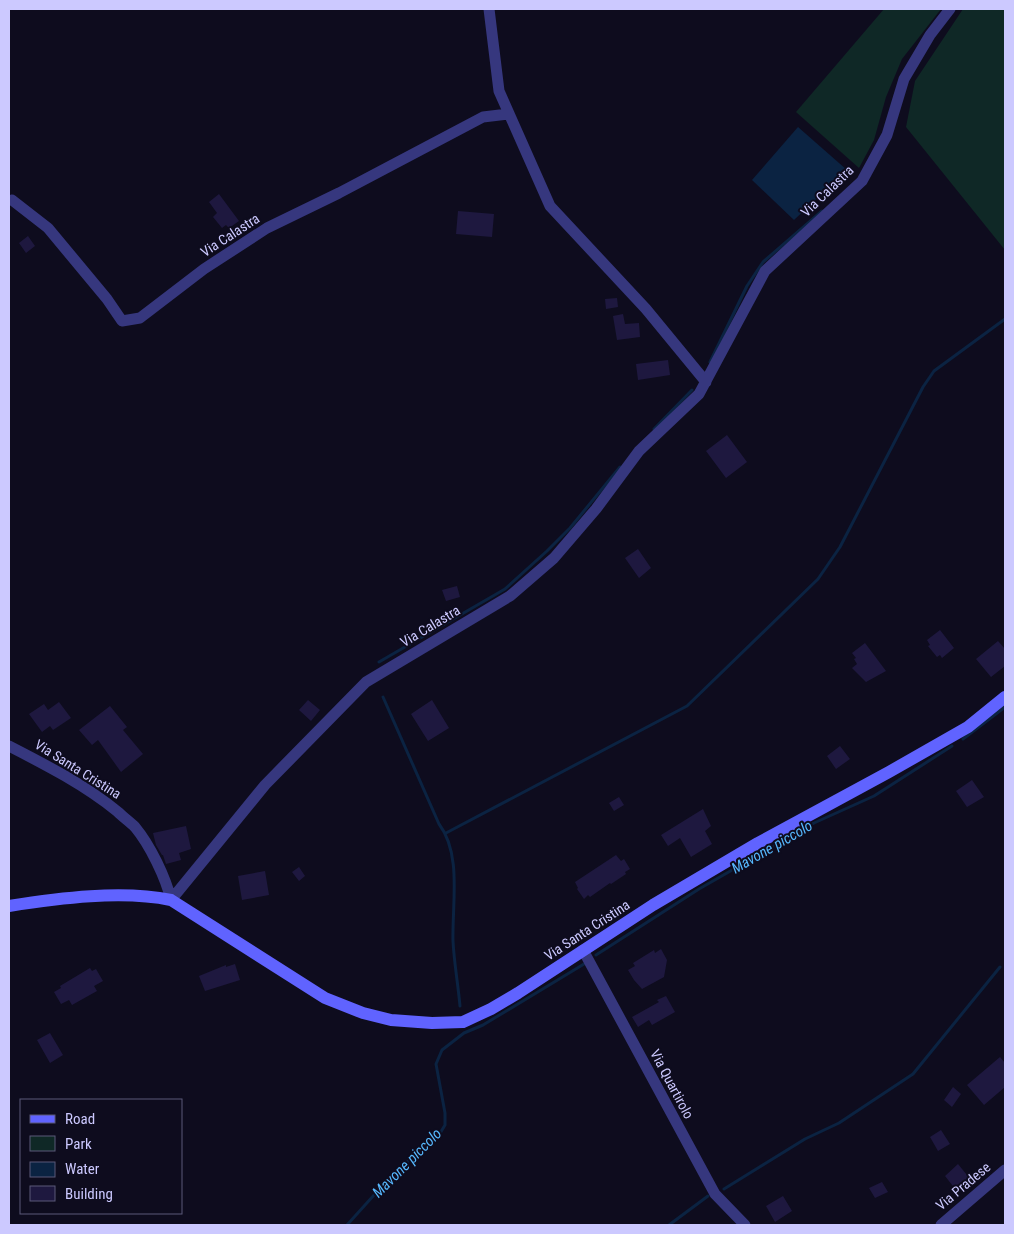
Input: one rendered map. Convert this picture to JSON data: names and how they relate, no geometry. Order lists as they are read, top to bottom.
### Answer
{
  "streets": {
    "street": [
      "Via Calastra",
      "Via Santa Cristina",
      "Via Quartirolo",
      "Via Pradese"
    ]
  },
  "crossings": [
    ["Via Calastra", "Via Santa Cristina"],
    ["Via Santa Cristina", "Via Quartirolo"]
  ],
  "water": ["Mavone piccolo"],
  "legend": [
    "Road",
    "Park",
    "Water",
    "Building"
  ]
}
